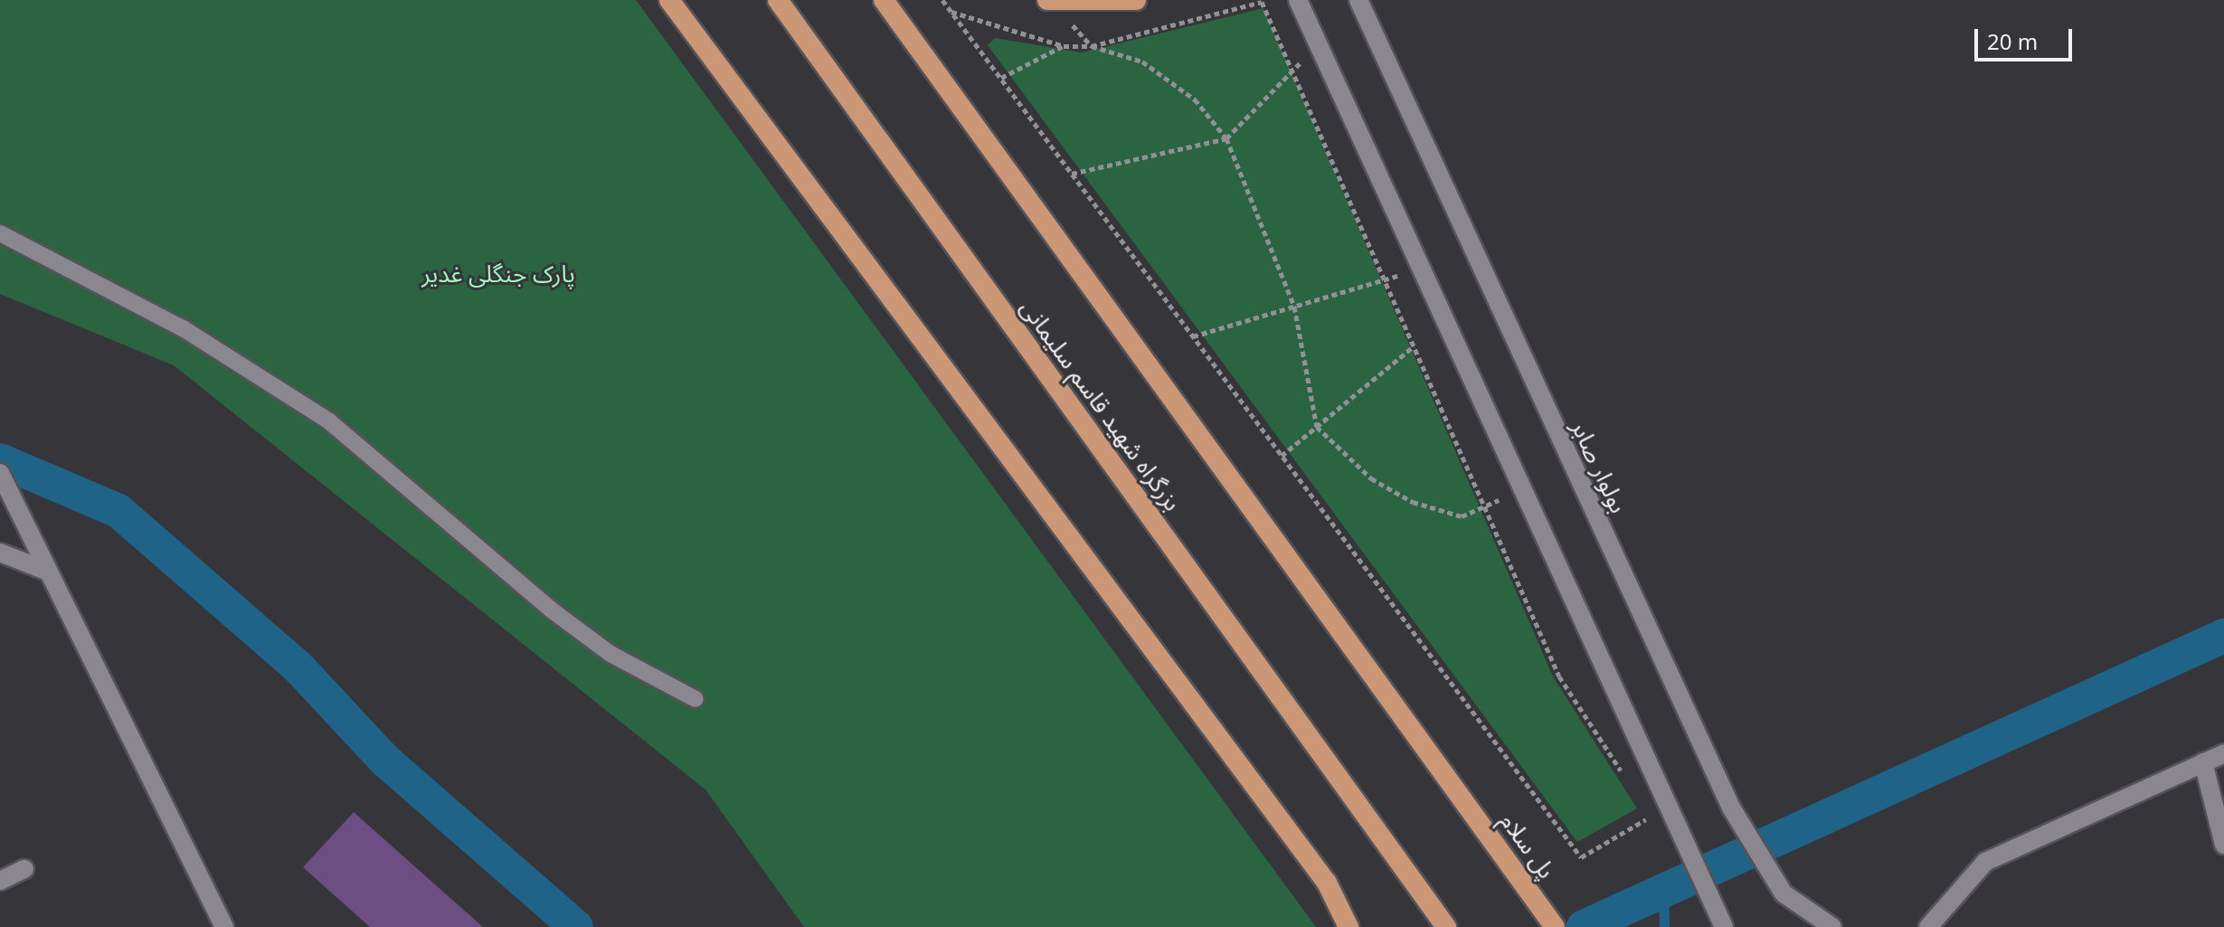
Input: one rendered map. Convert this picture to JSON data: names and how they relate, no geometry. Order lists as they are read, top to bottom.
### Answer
{
  "streets": {
    "highway": ["بزرگراه شهید قاسم سلیمانی", "پل سلام"],
    "street": ["بولوار صابر"]
  },
  "parks": ["پارک جنگلی غدیر"],
  "scale_bar": "20 m"
}
